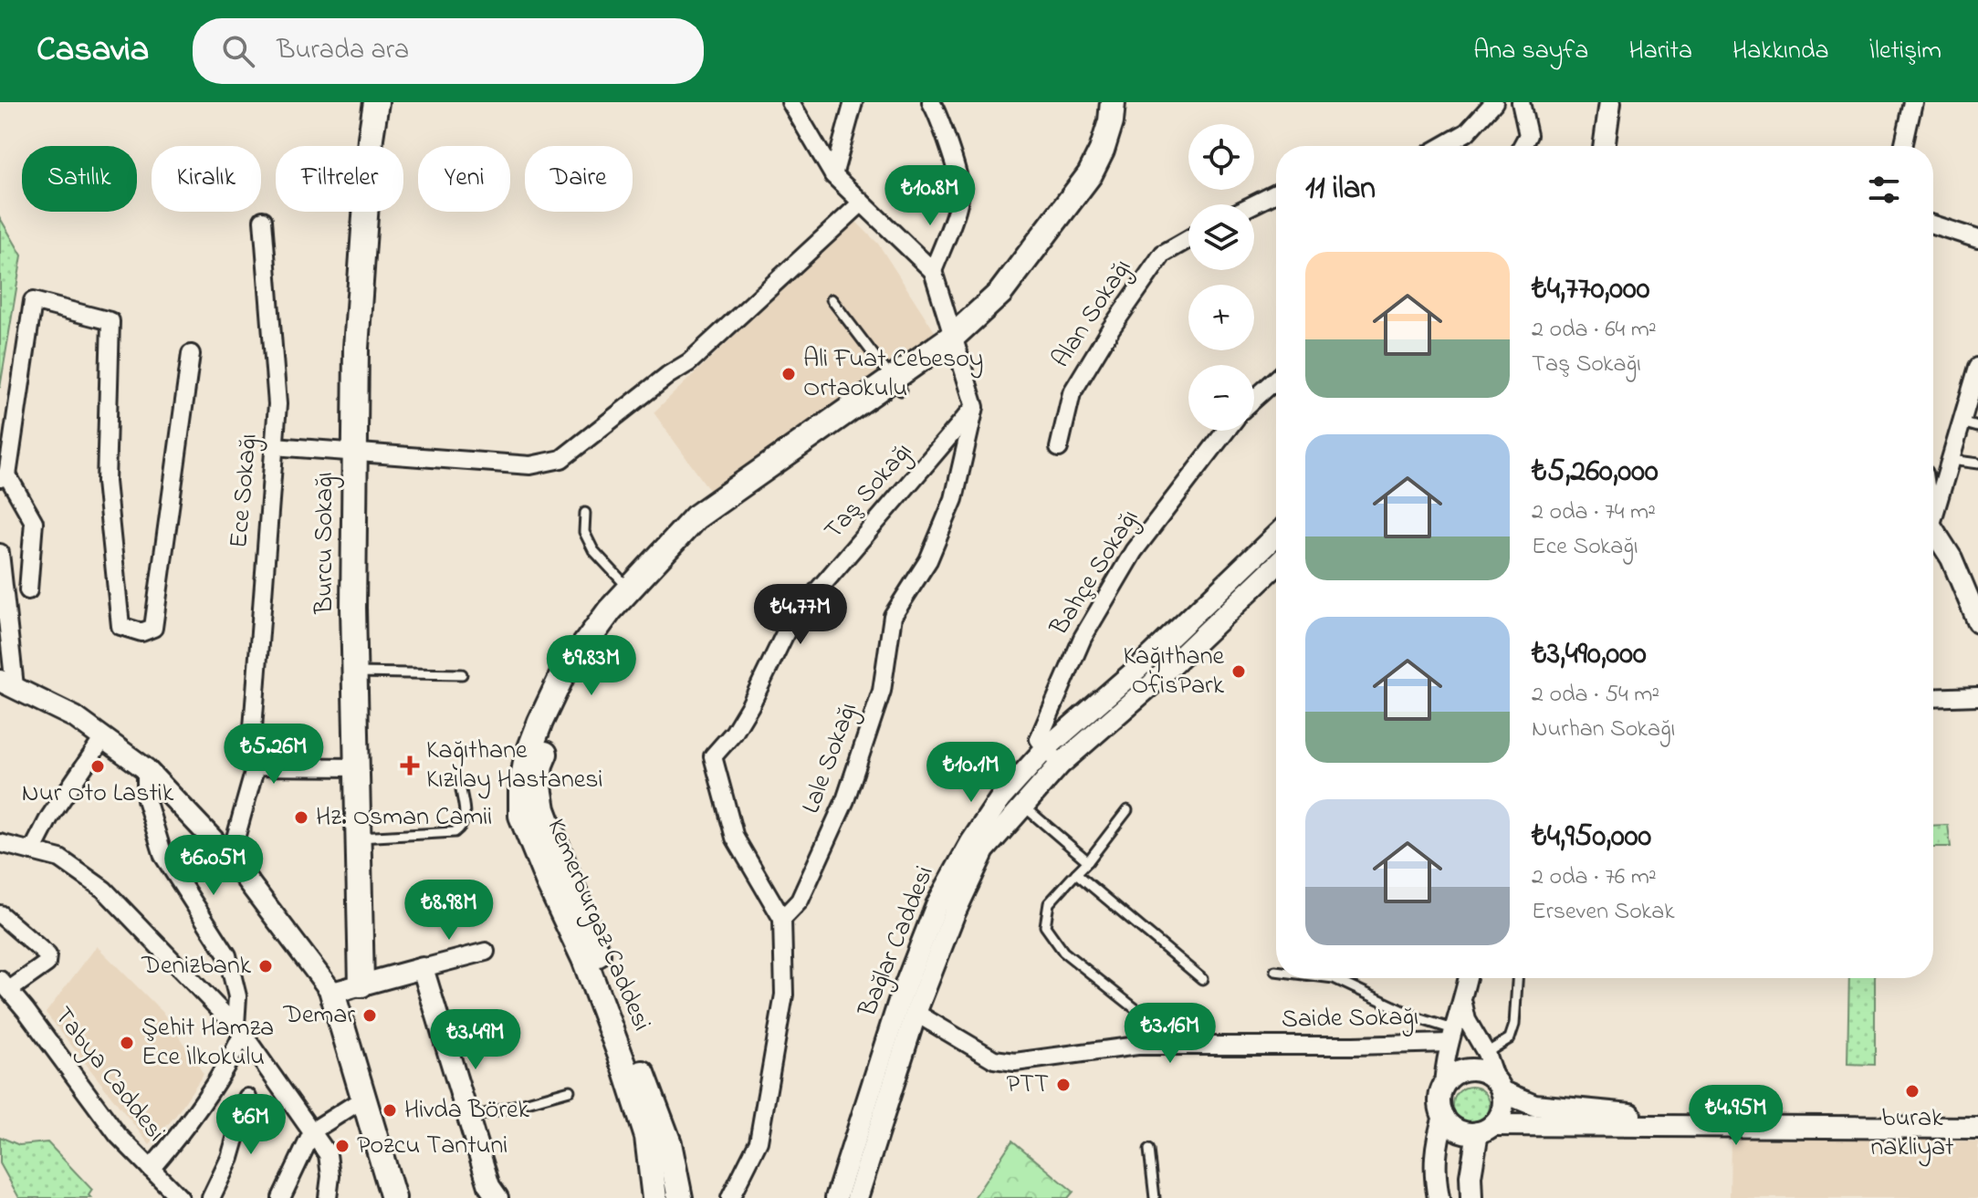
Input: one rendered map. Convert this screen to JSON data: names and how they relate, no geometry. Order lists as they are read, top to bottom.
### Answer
{
  "streets": {
    "main road": ["Burcu Sokağı", "Kemerburgaz Caddesi"],
    "street": [
      "Alan Sokağı",
      "Ece Sokağı",
      "Taş Sokağı",
      "Bahçe Sokağı",
      "Lale Sokağı",
      "Bağlar Caddesi",
      "Saide Sokağı",
      "Tabya Caddesi"
    ]
  },
  "crossings": [
    ["Taş Sokağı", "Lale Sokağı"],
    ["Bahçe Sokağı", "Bağlar Caddesi"],
    ["Lale Sokağı", "Kemerburgaz Caddesi"],
    ["Bağlar Caddesi", "Saide Sokağı"]
  ],
  "places": {
    "other": [
      "Ali Fuat Cebesoy Ortaokulu",
      "Kağıthane OfisPark",
      "Nur Oto Lastik",
      "Hz. Osman Camii",
      "Denizbank",
      "Demar",
      "Şehit Hamza Ece İlkokulu",
      "PTT",
      "burak nakliyat",
      "Hivda Börek",
      "Pozcu Tantuni"
    ],
    "health": ["Kağıthane Kızılay Hastanesi"]
  },
  "page": {
    "header": "Casavia",
    "search": "Burada ara",
    "nav": [
      "Ana sayfa",
      "Harita",
      "Hakkında",
      "İletişim"
    ],
    "map_buttons": ["+", "−"],
    "chip": [
      "Satılık",
      "Kiralık",
      "Filtreler",
      "Yeni",
      "Daire"
    ],
    "heading": "11 ilan",
    "price": [
      "₺10.8M",
      "₺4.77M",
      "₺9.83M",
      "₺5.26M",
      "₺10.1M",
      "₺6.05M",
      "₺8.98M",
      "₺3.16M",
      "₺3.49M",
      "₺4.95M",
      "₺6M"
    ],
    "list": [
      {
        "name": "₺4,770,000",
        "note": "2 oda · 64 m² · Taş Sokağı"
      },
      {
        "name": "₺5,260,000",
        "note": "2 oda · 74 m² · Ece Sokağı"
      },
      {
        "name": "₺3,490,000",
        "note": "2 oda · 54 m² · Nurhan Sokağı"
      },
      {
        "name": "₺4,950,000",
        "note": "2 oda · 76 m² · Erseven Sokak"
      }
    ]
  }
}
